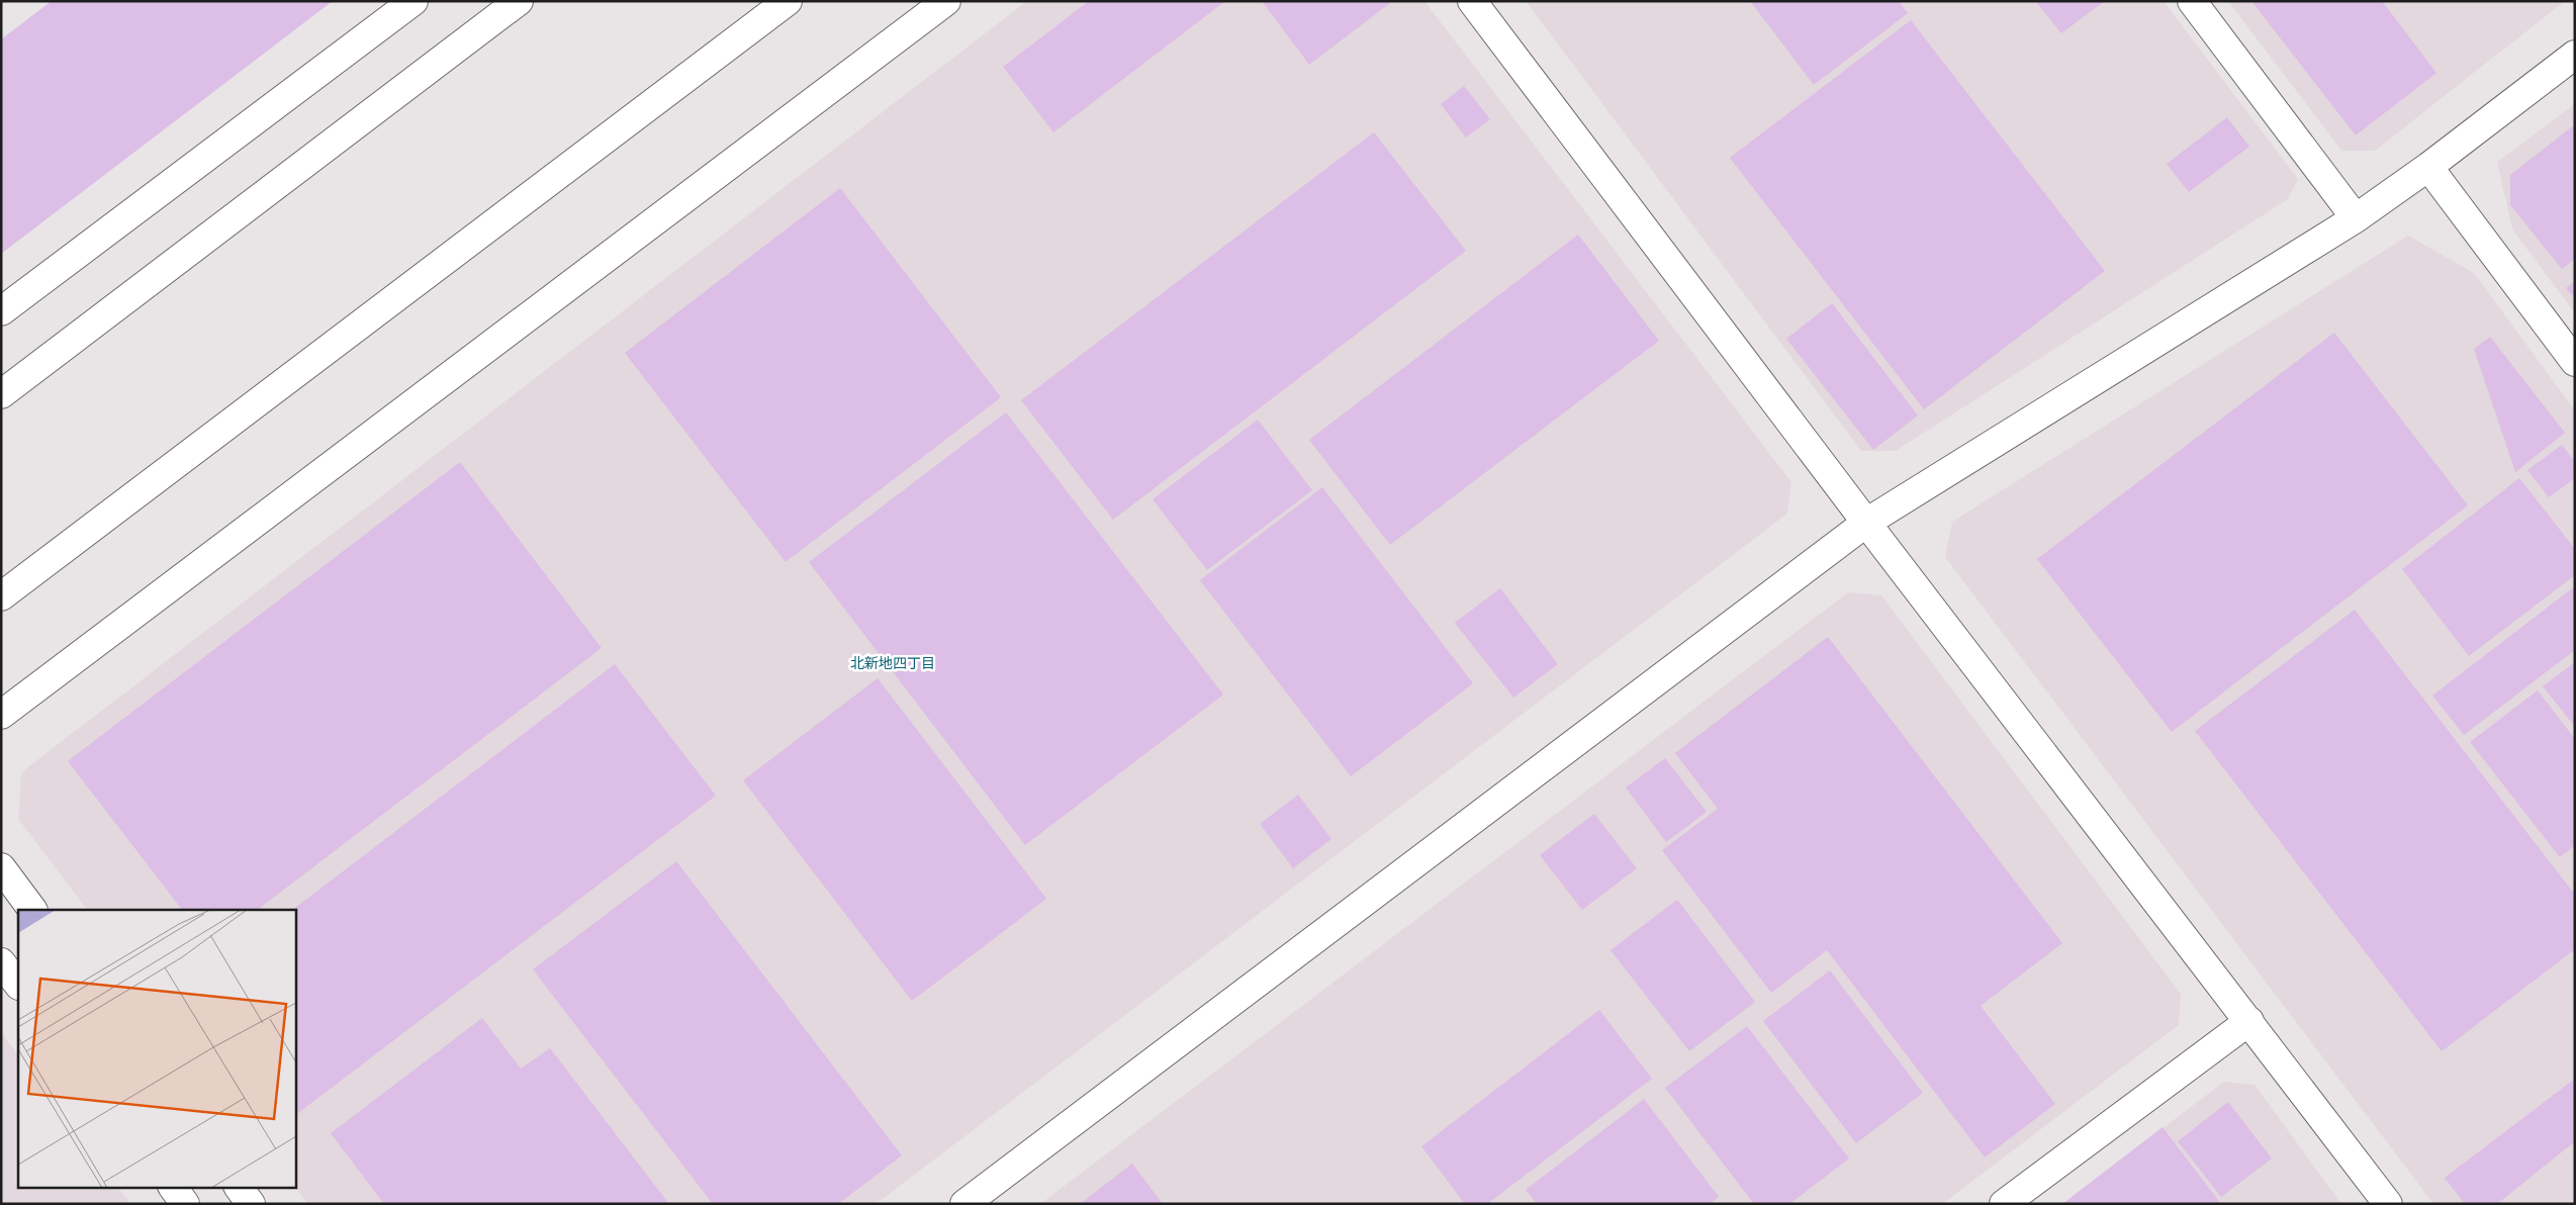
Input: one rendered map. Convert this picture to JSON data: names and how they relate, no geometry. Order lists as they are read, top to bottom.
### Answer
{
  "districts": ["北新地四丁目"]
}
